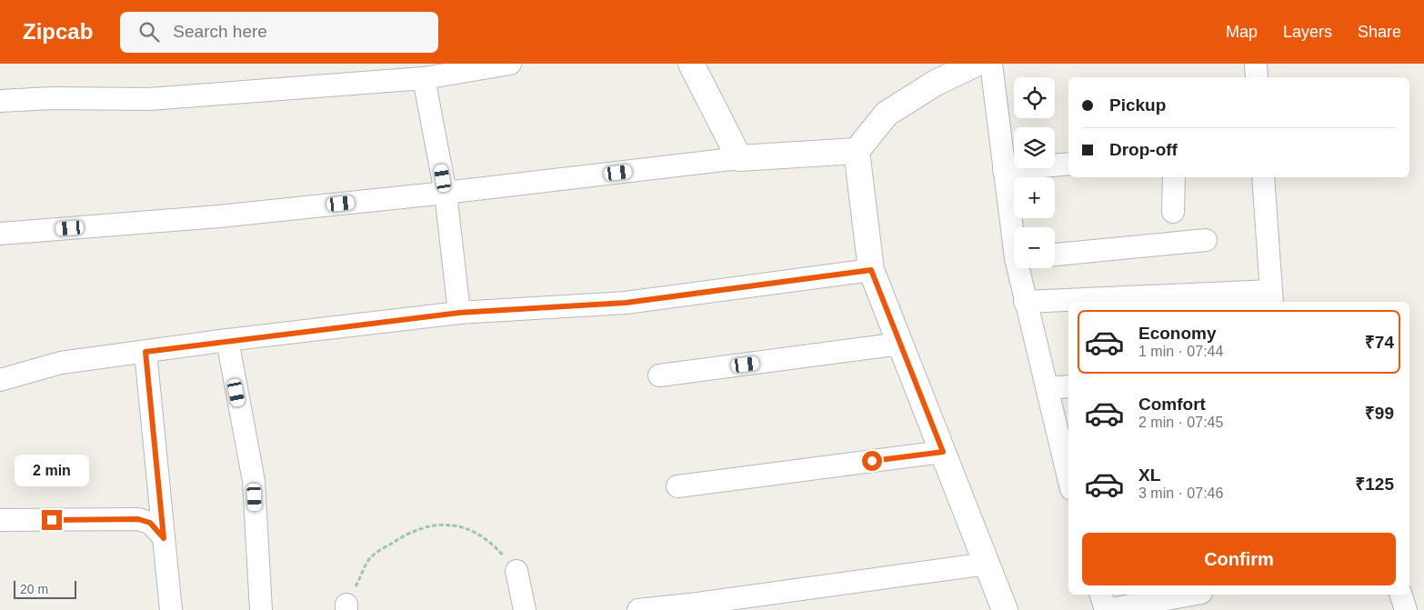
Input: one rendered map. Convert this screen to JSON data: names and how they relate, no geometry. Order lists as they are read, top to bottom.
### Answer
{
  "scale_bar": "20 m",
  "page": {
    "header": "Zipcab",
    "search": "Search here",
    "nav": ["Map", "Layers", "Share"],
    "map_buttons": ["+", "−"],
    "banner": ["Pickup", "Drop-off"],
    "list": [
      {
        "name": "Economy",
        "note": "1 min · 07:44",
        "value": "₹74"
      },
      {
        "name": "Comfort",
        "note": "2 min · 07:45",
        "value": "₹99"
      },
      {
        "name": "XL",
        "note": "3 min · 07:46",
        "value": "₹125"
      }
    ],
    "bubble": "2 min",
    "buttons": "Confirm",
    "scale": "20 m"
  }
}
